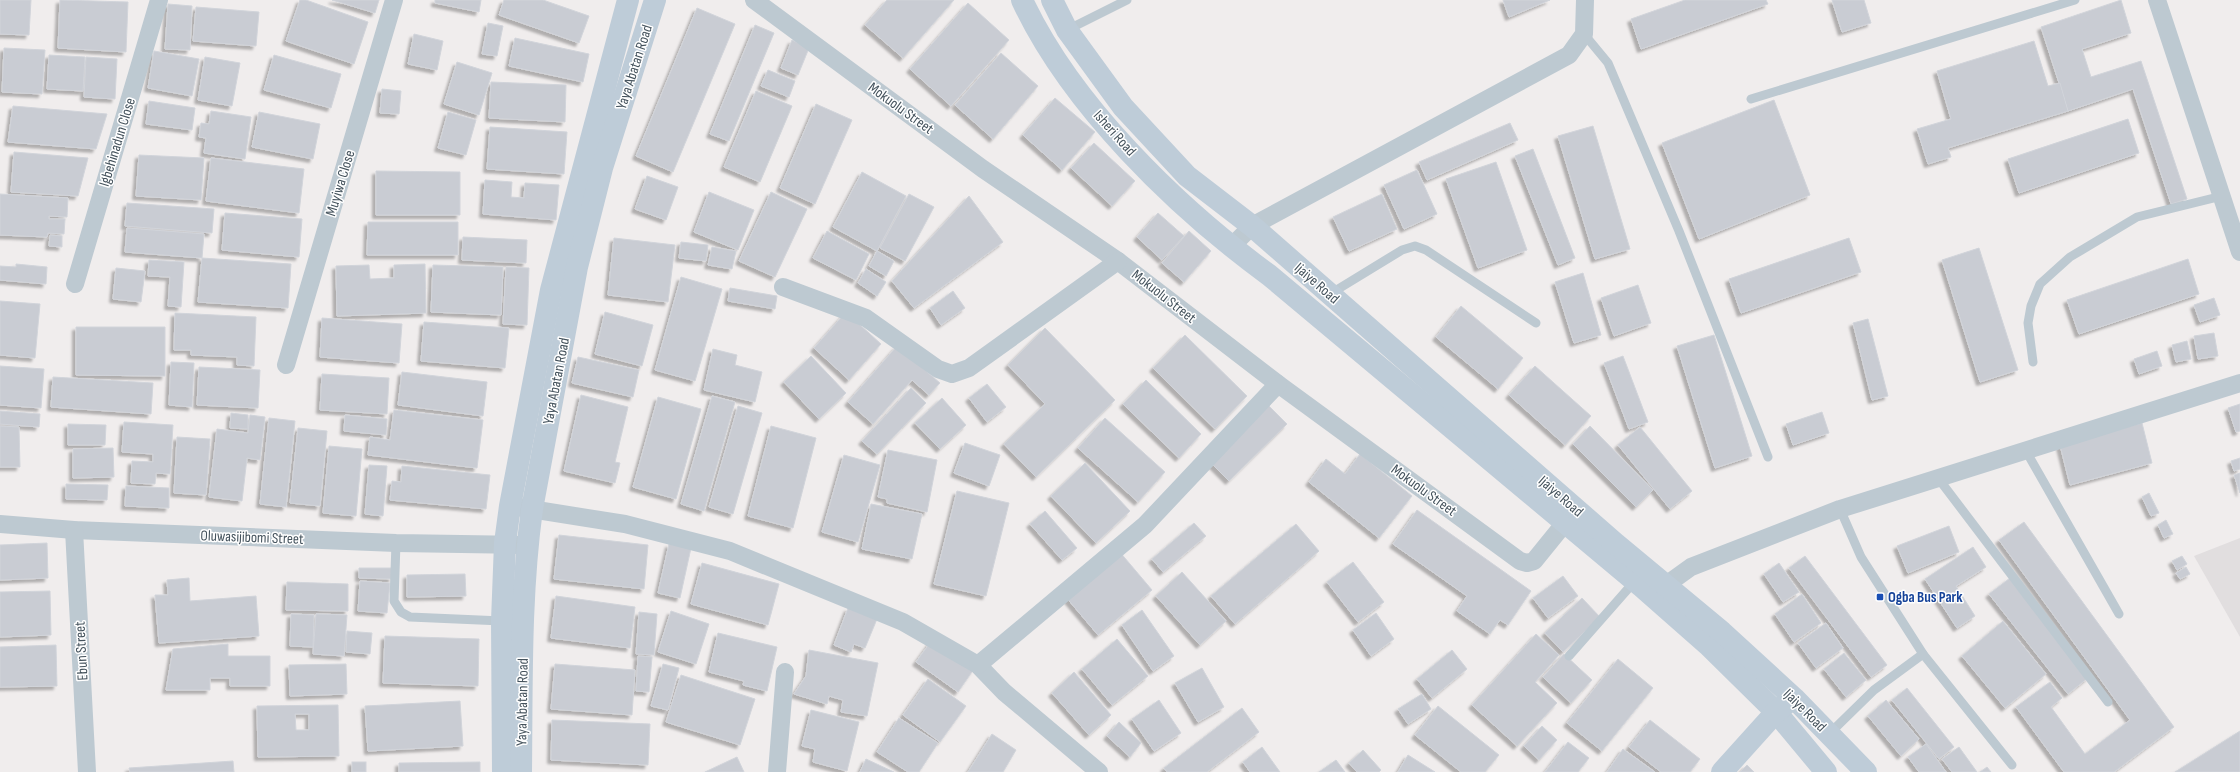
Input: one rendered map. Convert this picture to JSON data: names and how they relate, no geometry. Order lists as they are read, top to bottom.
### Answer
{
  "streets": {
    "main road": ["Yaya Abatan Road", "Isheri Road", "Ijaiye Road"],
    "street": [
      "Mokuolu Street",
      "Igbehinadun Close",
      "Muyiwa Close",
      "Oluwasijibomi Street",
      "Ebun Street"
    ]
  },
  "crossings": [
    ["Yaya Abatan Road", "Oluwasijibomi Street"],
    ["Mokuolu Street", "Ijaiye Road"],
    ["Isheri Road", "Ijaiye Road"],
    ["Oluwasijibomi Street", "Ebun Street"]
  ],
  "places": {
    "transit": ["Ogba Bus Park"]
  }
}
